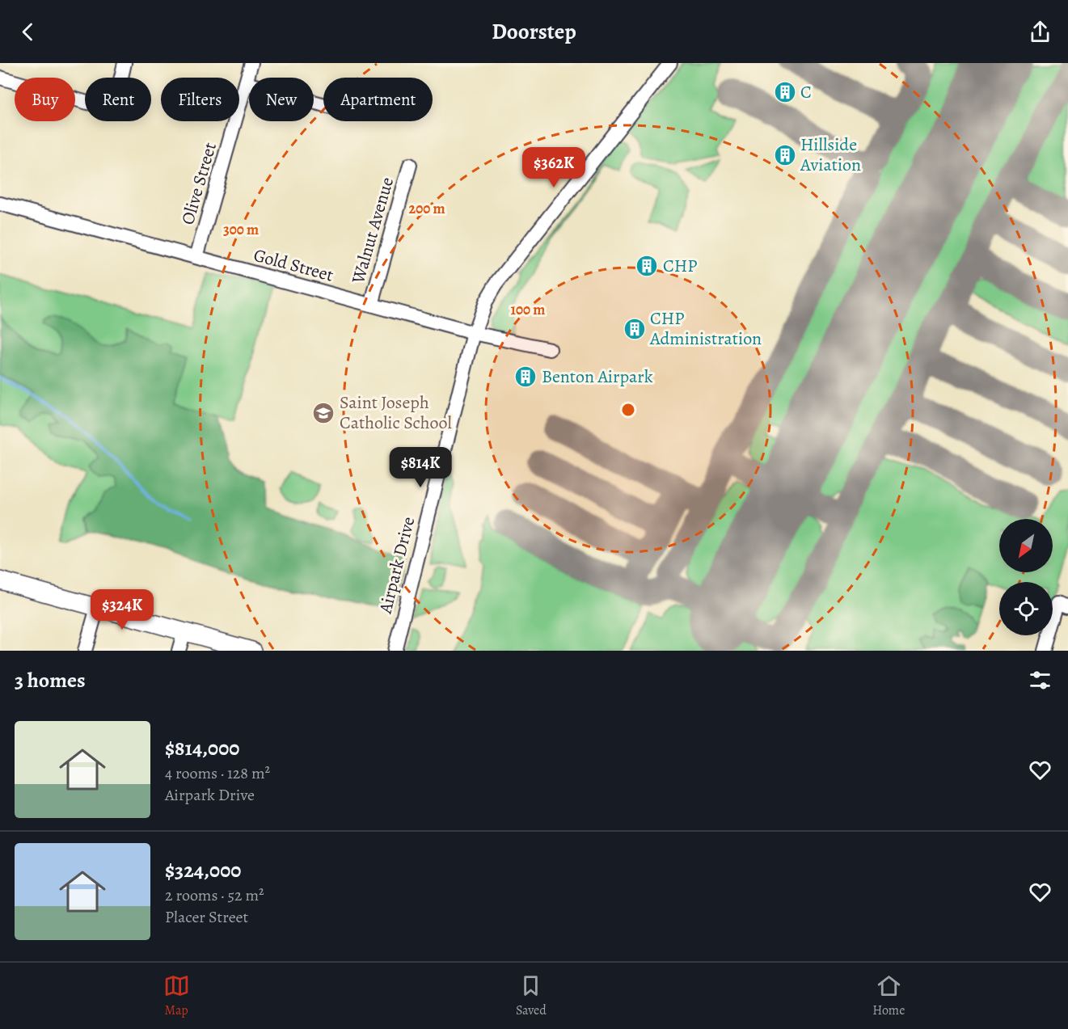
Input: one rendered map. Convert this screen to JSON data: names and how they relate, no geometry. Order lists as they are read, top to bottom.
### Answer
{
  "streets": {
    "street": [
      "Olive Street",
      "Walnut Avenue",
      "Gold Street",
      "Airpark Drive"
    ]
  },
  "crossings": [
    ["Olive Street", "Gold Street"],
    ["Walnut Avenue", "Gold Street"],
    ["Gold Street", "Airpark Drive"]
  ],
  "places": {
    "building": [
      "C",
      "Hillside Aviation",
      "CHP",
      "CHP Administration",
      "Benton Airpark"
    ],
    "school or university": ["Saint Joseph Catholic School"]
  },
  "north": "bottom left",
  "page": {
    "header": "Doorstep",
    "chip": [
      "Buy",
      "Rent",
      "Filters",
      "New",
      "Apartment"
    ],
    "price": ["$362K", "$814K", "$324K"],
    "heading": "3 homes",
    "list": [
      {
        "name": "$814,000",
        "note": "4 rooms · 128 m² · Airpark Drive"
      },
      {
        "name": "$324,000",
        "note": "2 rooms · 52 m² · Placer Street"
      }
    ],
    "tabs": ["Map", "Saved", "Home"]
  },
  "rings": ["200 m", "300 m", "100 m"]
}
